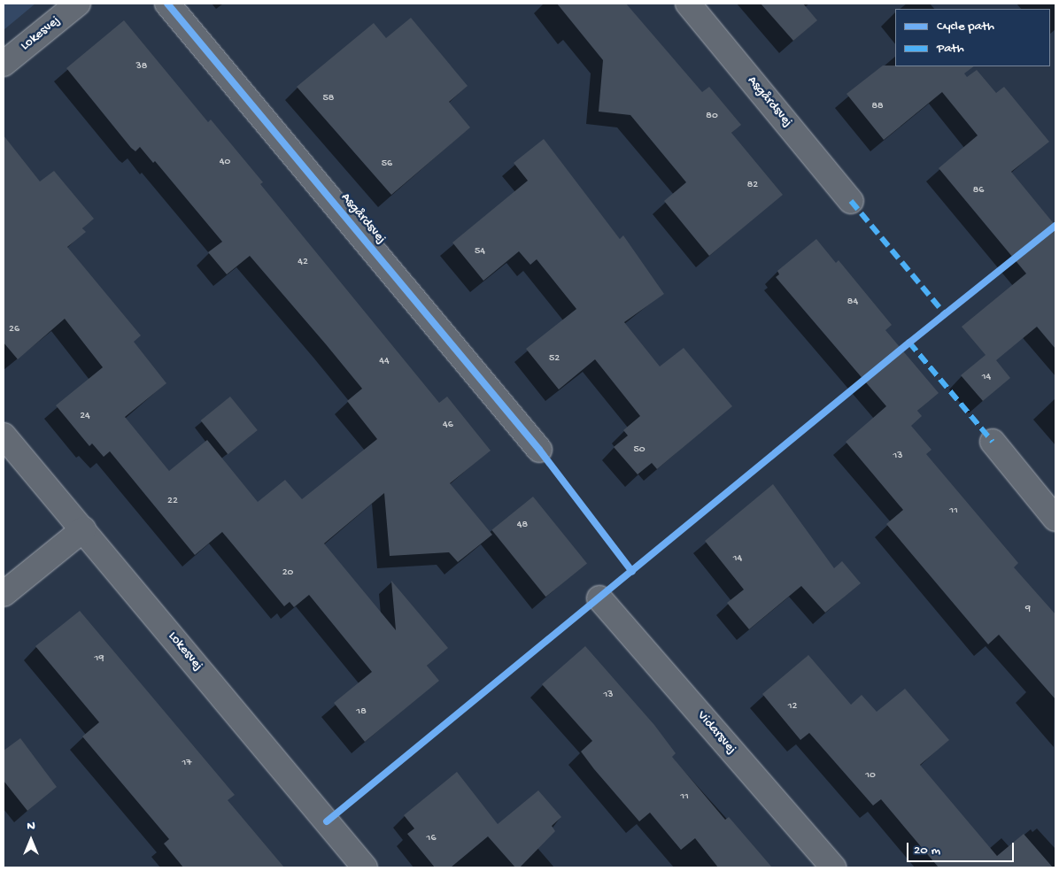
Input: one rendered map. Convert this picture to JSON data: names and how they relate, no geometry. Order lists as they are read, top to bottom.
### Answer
{
  "streets": {
    "street": ["Lokesvej", "Asgårdsvej", "Vidarsvej"]
  },
  "house_numbers": [
    "38",
    "58",
    "88",
    "80",
    "40",
    "56",
    "82",
    "86",
    "54",
    "42",
    "84",
    "26",
    "52",
    "44",
    "14",
    "24",
    "46",
    "50",
    "13",
    "22",
    "11",
    "48",
    "14",
    "20",
    "9",
    "19",
    "13",
    "12",
    "18",
    "17",
    "10",
    "11",
    "16"
  ],
  "legend": ["Cycle path", "Path"],
  "scale_bar": "20 m",
  "north": "top"
}
